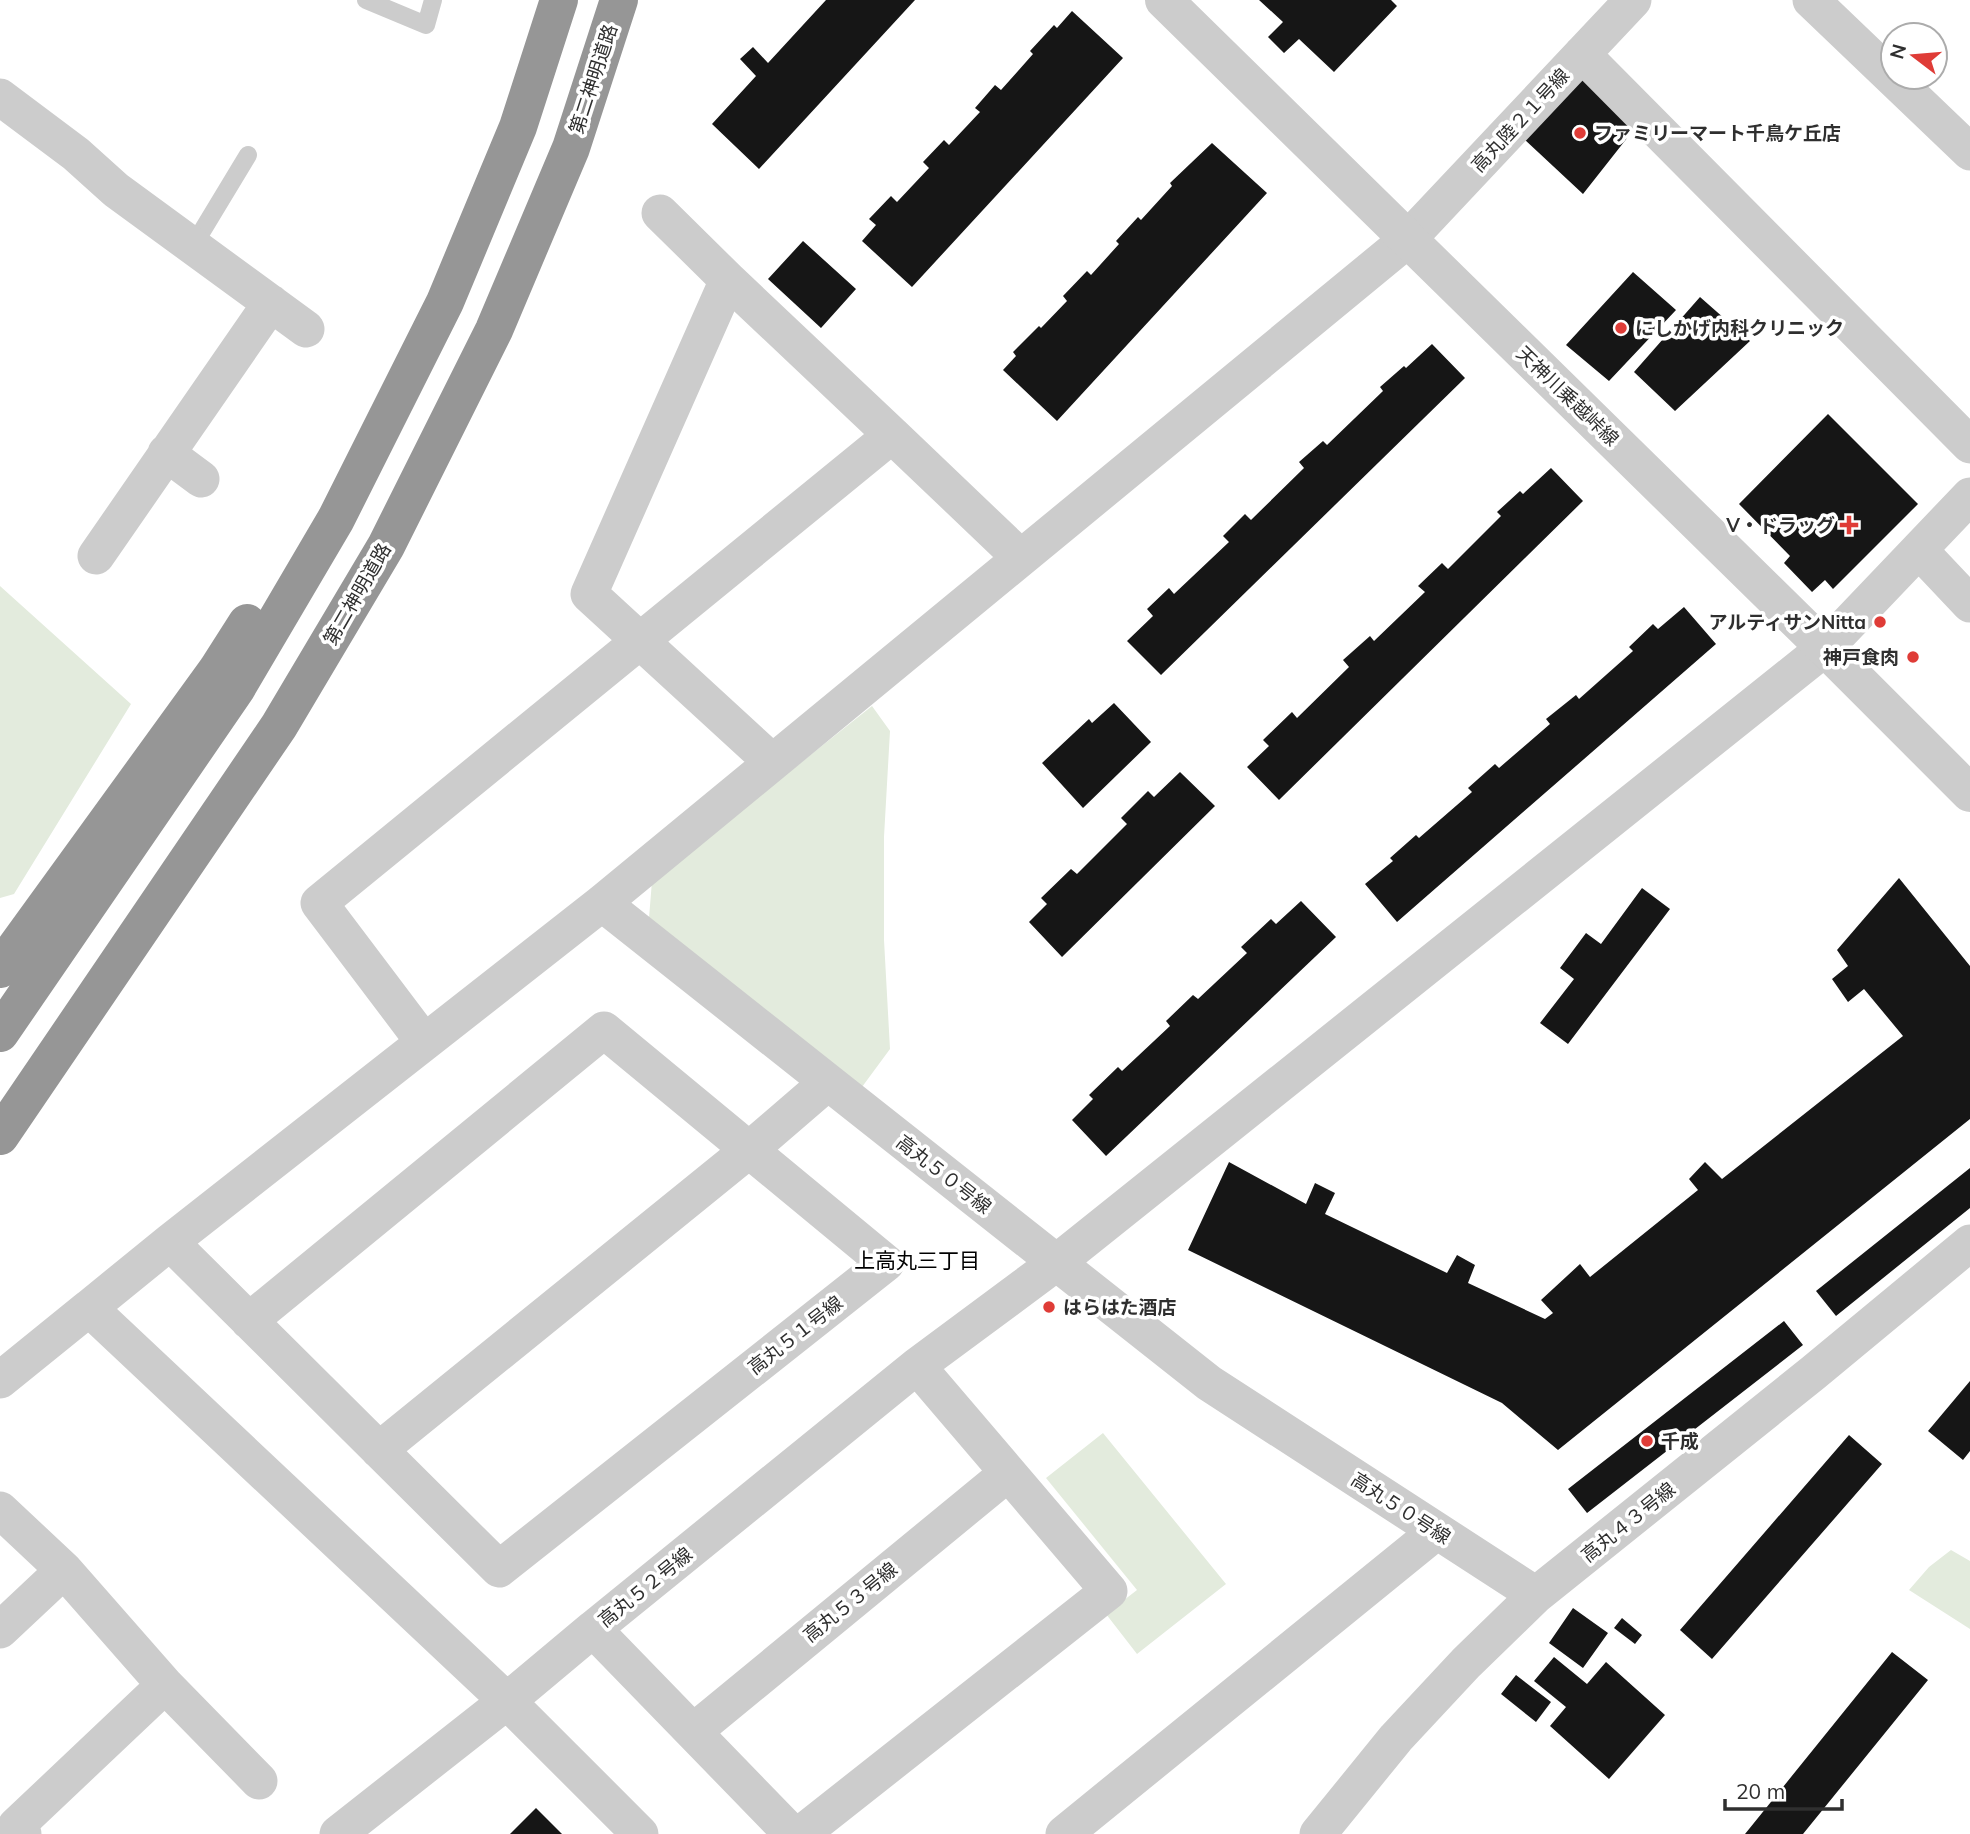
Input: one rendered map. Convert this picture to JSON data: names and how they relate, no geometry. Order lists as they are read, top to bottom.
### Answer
{
  "streets": {
    "highway": ["第二神明道路"],
    "street": [
      "高丸陸２１号線",
      "天神川乗越峠線",
      "高丸５０号線",
      "高丸５１号線",
      "高丸４３号線",
      "高丸５２号線",
      "高丸５３号線"
    ]
  },
  "crossings": [
    ["高丸陸２１号線", "天神川乗越峠線"],
    ["高丸陸２１号線", "高丸５０号線"],
    ["高丸陸２１号線", "高丸５１号線"],
    ["天神川乗越峠線", "高丸５２号線"],
    ["高丸５０号線", "高丸４３号線"],
    ["高丸５０号線", "高丸５２号線"],
    ["高丸５２号線", "高丸５３号線"]
  ],
  "districts": ["上高丸三丁目"],
  "places": {
    "other": [
      "ファミリーマート千鳥ケ丘店",
      "にしかげ内科クリニック",
      "アルティサンNitta",
      "神戸食肉",
      "はらはた酒店",
      "千成"
    ],
    "health": ["V・ドラッグ"]
  },
  "scale_bar": "20 m",
  "north": "left"
}
